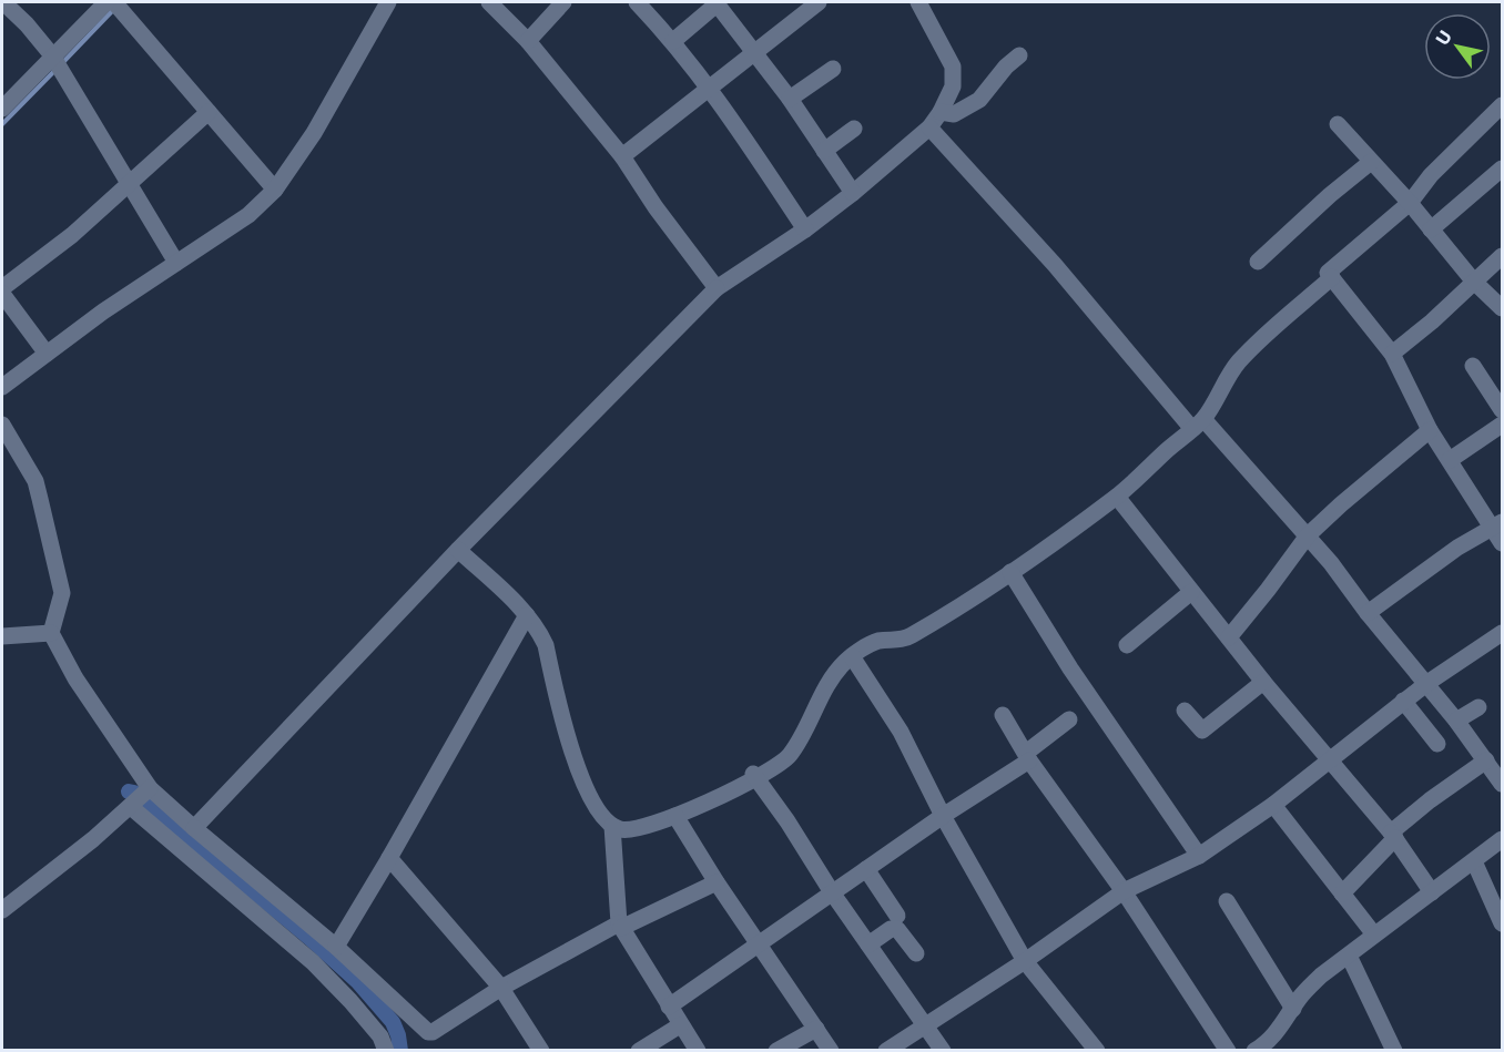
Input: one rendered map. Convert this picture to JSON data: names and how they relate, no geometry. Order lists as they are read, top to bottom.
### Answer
{
  "north": "top left"
}
